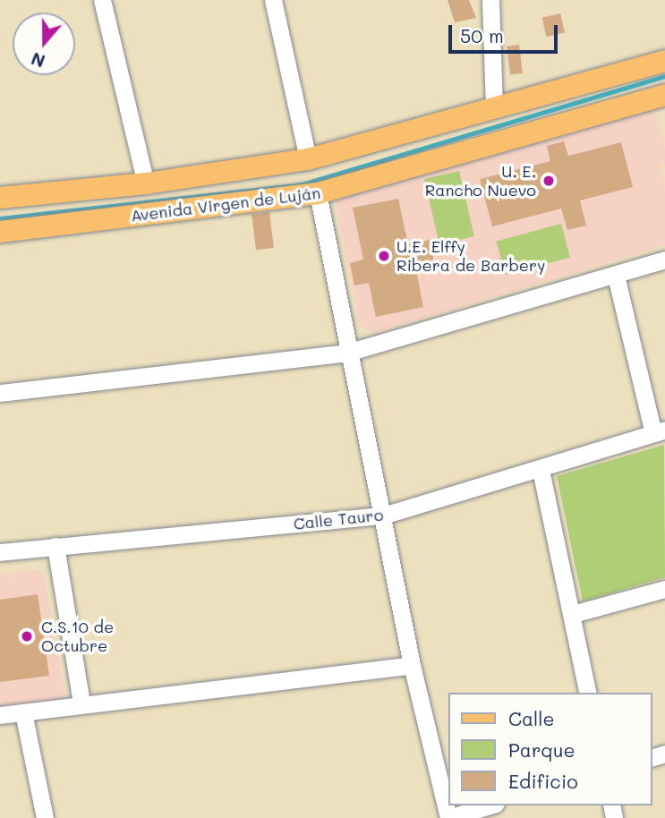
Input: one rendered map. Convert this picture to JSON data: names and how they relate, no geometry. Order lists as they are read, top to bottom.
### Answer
{
  "streets": {
    "main road": ["Avenida Virgen de Luján"],
    "street": ["Calle Tauro"]
  },
  "places": ["U. E. Rancho Nuevo", "U.E. Elffy Ribera de Barbery", "C.S.10 de Octubre"],
  "legend": ["Calle", "Parque", "Edificio"],
  "scale_bar": "50 m",
  "north": "bottom"
}
